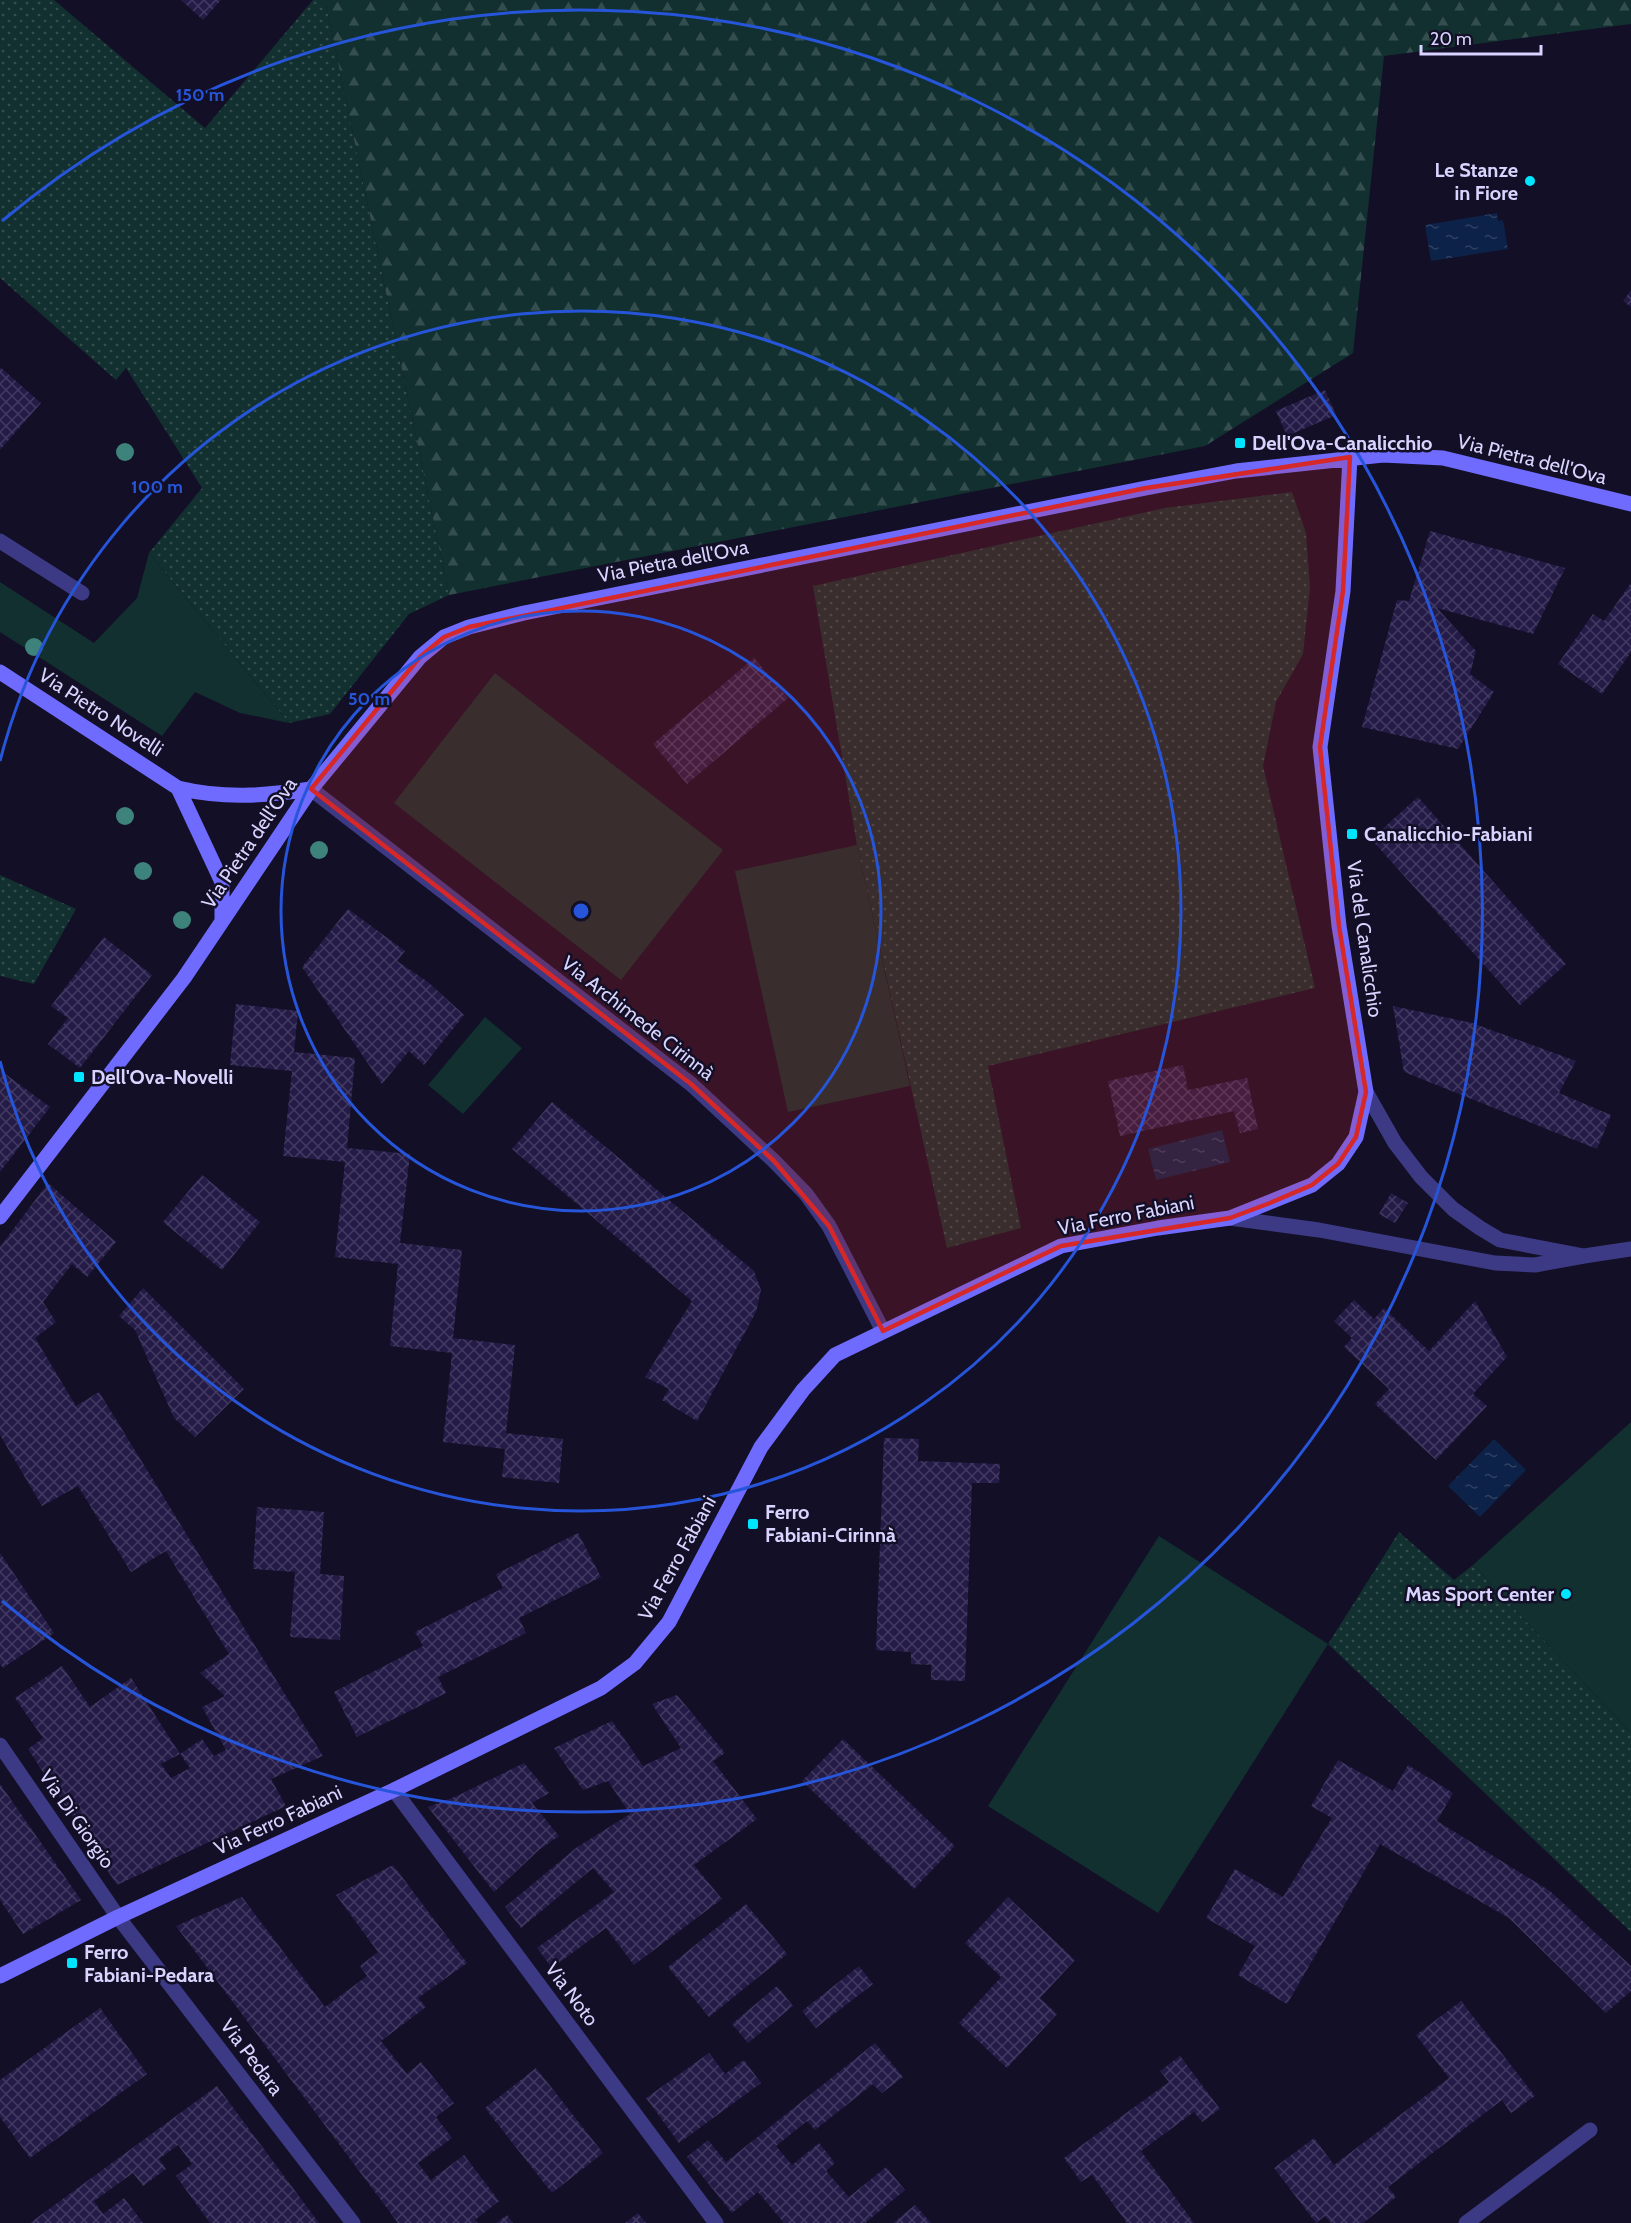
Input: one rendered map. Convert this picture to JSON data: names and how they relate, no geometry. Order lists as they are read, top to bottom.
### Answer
{
  "streets": {
    "main road": [
      "Via Pietra dell'Ova",
      "Via Pietro Novelli",
      "Via del Canalicchio",
      "Via Ferro Fabiani"
    ],
    "street": [
      "Via Archimede Cirinnà",
      "Via Di Giorgio",
      "Via Noto",
      "Via Pedara"
    ]
  },
  "crossings": [
    ["Via Pietra dell'Ova", "Via del Canalicchio"],
    ["Via Pietra dell'Ova", "Via Archimede Cirinnà"],
    ["Via del Canalicchio", "Via Ferro Fabiani"],
    ["Via Archimede Cirinnà", "Via Ferro Fabiani"],
    ["Via Ferro Fabiani", "Via Di Giorgio"],
    ["Via Ferro Fabiani", "Via Noto"],
    ["Via Ferro Fabiani", "Via Pedara"],
    ["Via Di Giorgio", "Via Pedara"]
  ],
  "places": {
    "other": ["Le Stanze in Fiore", "Mas Sport Center"],
    "transit": [
      "Dell'Ova-Canalicchio",
      "Canalicchio-Fabiani",
      "Dell'Ova-Novelli",
      "Ferro Fabiani-Cirinnà",
      "Ferro Fabiani-Pedara"
    ]
  },
  "scale_bar": "20 m",
  "rings": ["150 m", "100 m", "50 m"]
}
